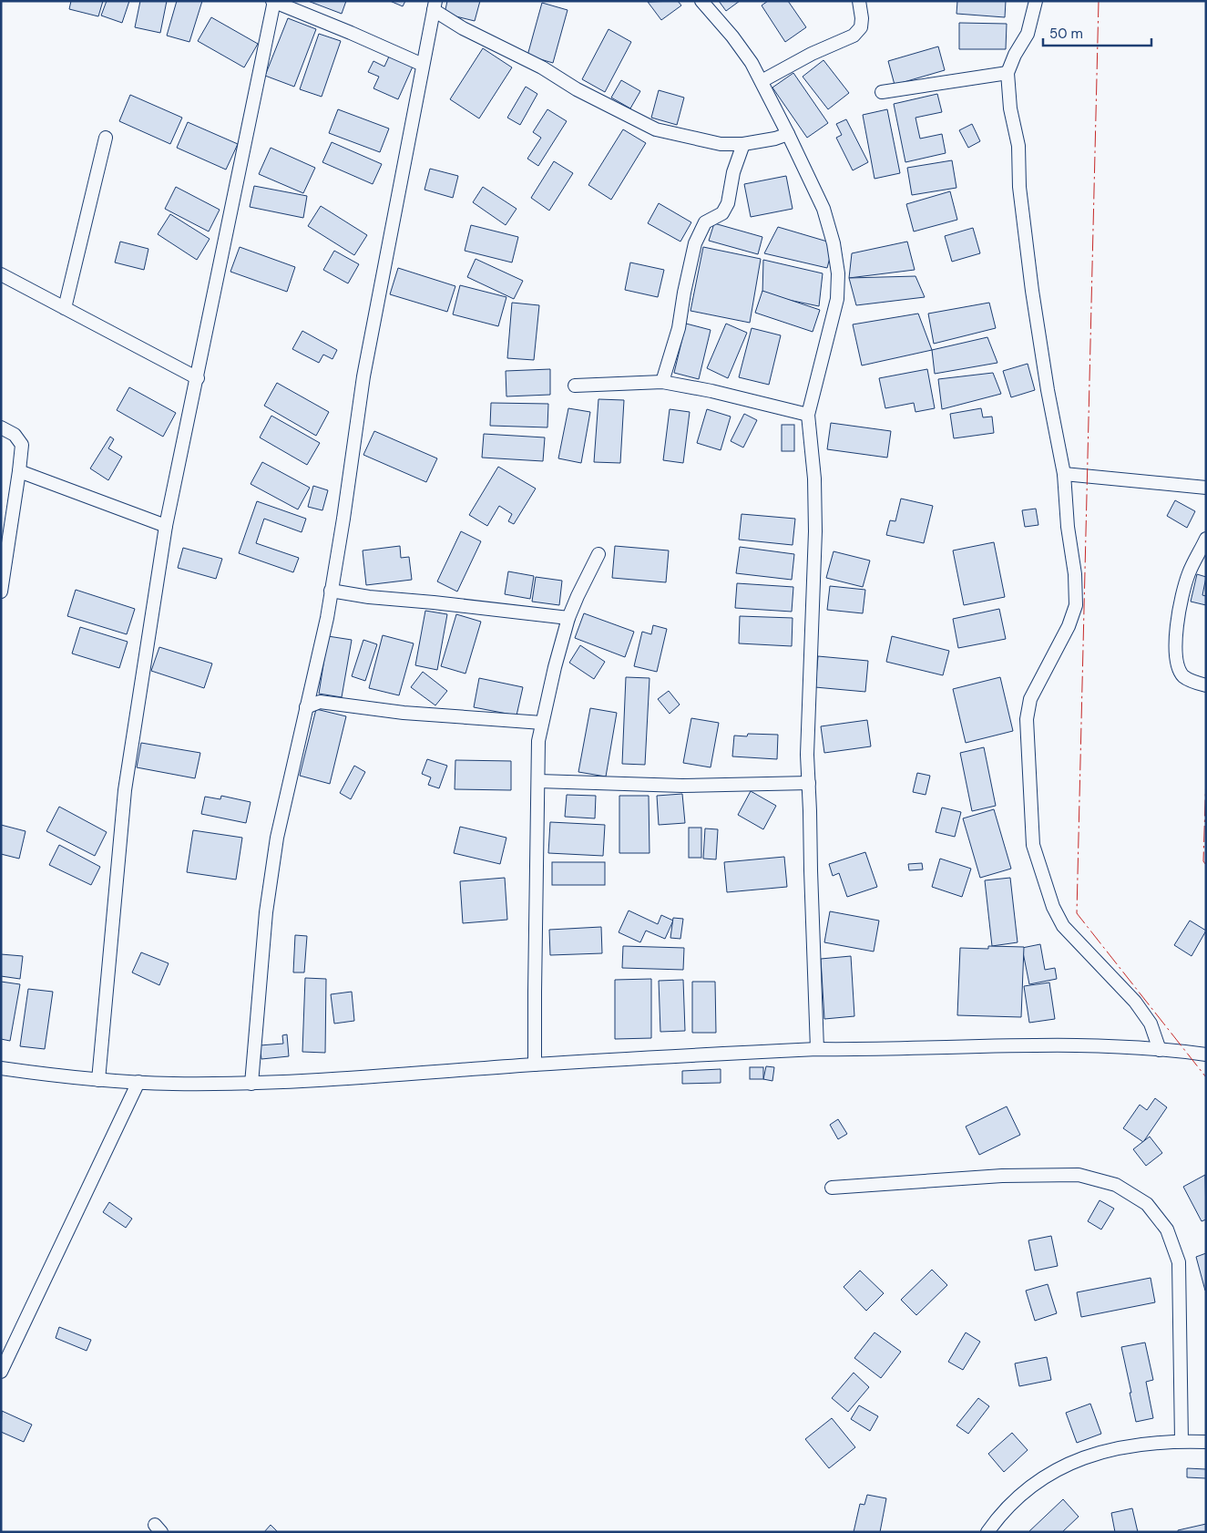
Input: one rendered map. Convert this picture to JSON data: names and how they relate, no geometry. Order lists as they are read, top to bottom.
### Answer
{
  "scale_bar": "50 m"
}
